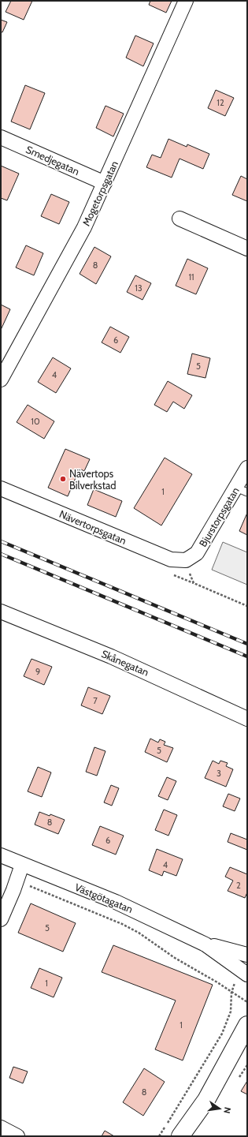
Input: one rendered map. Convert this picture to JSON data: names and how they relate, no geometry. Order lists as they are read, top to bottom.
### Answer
{
  "streets": {
    "street": [
      "Smedjegatan",
      "Mogetorpsgatan",
      "Bjurstorpsgatan",
      "Nävertorpsgatan",
      "Skånegatan",
      "Västgötagatan"
    ]
  },
  "crossings": [
    ["Smedjegatan", "Mogetorpsgatan"],
    ["Bjurstorpsgatan", "Nävertorpsgatan"]
  ],
  "places": ["Nävertops Bilverkstad"],
  "house_numbers": [
    "12",
    "8",
    "11",
    "13",
    "6",
    "5",
    "4",
    "10",
    "1",
    "9",
    "7",
    "5",
    "3",
    "8",
    "6",
    "4",
    "2",
    "5",
    "1",
    "1",
    "8"
  ],
  "north": "right"
}
